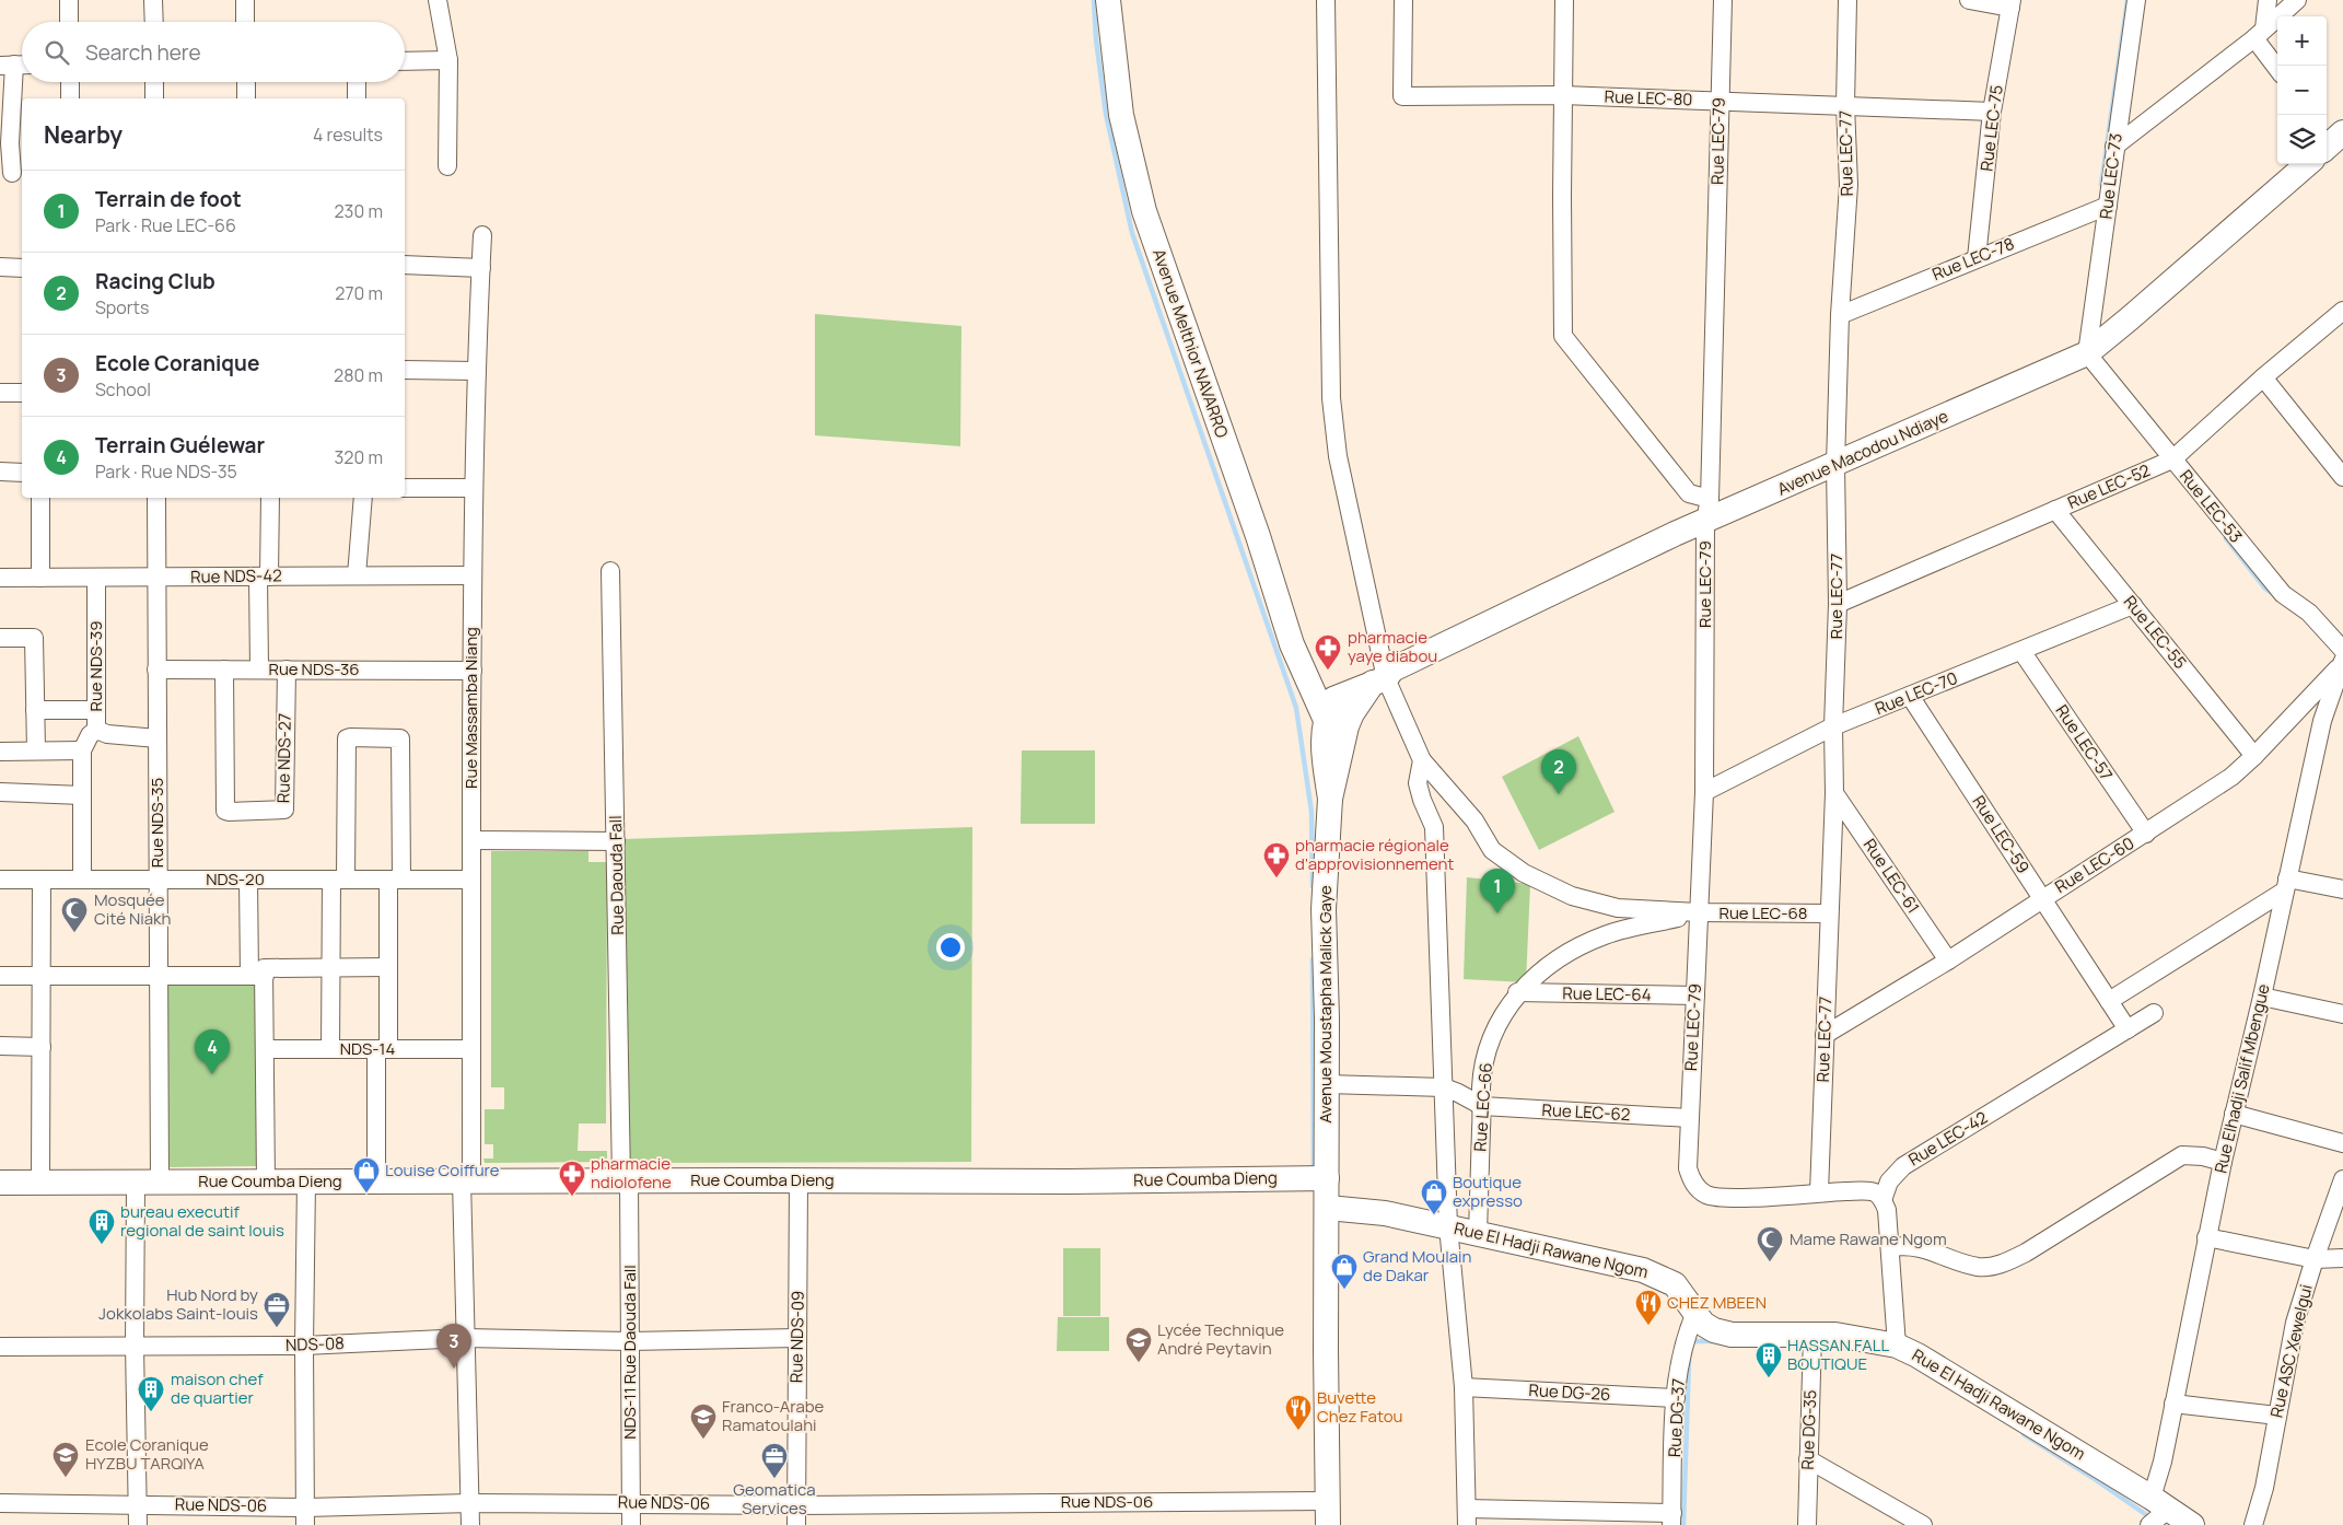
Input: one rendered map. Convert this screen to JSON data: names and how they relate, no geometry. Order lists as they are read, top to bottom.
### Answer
{
  "streets": {
    "street": [
      "Rue LEC-80",
      "Rue LEC-75",
      "Rue LEC-79",
      "Rue LEC-77",
      "Rue LEC-73",
      "Rue LEC-78",
      "Avenue Melthior NAVARRO",
      "Avenue Macodou Ndiaye",
      "Rue LEC-52",
      "Rue LEC-53",
      "Rue NDS-42",
      "Rue LEC-55",
      "Rue NDS-39",
      "Rue NDS-36",
      "Rue LEC-70",
      "Rue Massamba Niang",
      "Rue LEC-57",
      "Rue NDS-27",
      "Rue NDS-35",
      "Rue LEC-59",
      "Rue LEC-60",
      "Rue Daouda Fall",
      "Rue LEC-61",
      "NDS-20",
      "Rue LEC-68",
      "Rue LEC-64",
      "Avenue Moustapha Malick Gaye",
      "NDS-14",
      "Rue Elhadji Salif Mbengue",
      "Rue LEC-66",
      "Rue LEC-62",
      "Rue LEC-42",
      "Rue Coumba Dieng",
      "Rue El Hadji Rawane Ngom",
      "Rue NDS-09",
      "NDS-08",
      "Rue ASC Xewelgui",
      "NDS-11 Rue Daouda Fall",
      "Rue DG-26",
      "Rue DG-37",
      "Rue DG-35",
      "Rue NDS-06"
    ]
  },
  "crossings": [
    ["Rue LEC-80", "Rue LEC-75"],
    ["Rue LEC-80", "Rue LEC-79"],
    ["Rue LEC-80", "Rue LEC-77"],
    ["Rue LEC-75", "Rue LEC-78"],
    ["Rue LEC-79", "Rue LEC-77"],
    ["Rue LEC-79", "Avenue Macodou Ndiaye"],
    ["Rue LEC-79", "Rue LEC-70"],
    ["Rue LEC-79", "Rue LEC-68"],
    ["Rue LEC-79", "Rue LEC-64"],
    ["Rue LEC-79", "Rue LEC-66"],
    ["Rue LEC-79", "Rue LEC-62"],
    ["Rue LEC-77", "Rue LEC-78"],
    ["Rue LEC-77", "Avenue Macodou Ndiaye"],
    ["Rue LEC-77", "Rue LEC-52"],
    ["Rue LEC-77", "Rue LEC-70"],
    ["Rue LEC-77", "Rue LEC-60"],
    ["Rue LEC-77", "Rue LEC-61"],
    ["Rue LEC-77", "Rue LEC-68"],
    ["Rue LEC-73", "Rue LEC-78"],
    ["Rue LEC-73", "Avenue Macodou Ndiaye"],
    ["Rue LEC-73", "Rue LEC-53"],
    ["Avenue Melthior NAVARRO", "Avenue Macodou Ndiaye"],
    ["Avenue Melthior NAVARRO", "Avenue Moustapha Malick Gaye"],
    ["Avenue Macodou Ndiaye", "Rue LEC-53"],
    ["Avenue Macodou Ndiaye", "Avenue Moustapha Malick Gaye"],
    ["Rue LEC-52", "Rue LEC-53"],
    ["Rue LEC-52", "Rue LEC-55"],
    ["Rue LEC-53", "Rue LEC-60"],
    ["Rue LEC-53", "Rue Elhadji Salif Mbengue"],
    ["Rue NDS-42", "Rue NDS-39"],
    ["Rue NDS-42", "Rue Massamba Niang"],
    ["Rue NDS-42", "Rue NDS-35"],
    ["Rue LEC-55", "Rue LEC-70"],
    ["Rue LEC-55", "Rue LEC-60"],
    ["Rue NDS-36", "Rue Massamba Niang"],
    ["Rue NDS-36", "Rue NDS-27"],
    ["Rue NDS-36", "Rue NDS-35"],
    ["Rue LEC-70", "Rue LEC-57"],
    ["Rue LEC-70", "Rue LEC-59"],
    ["Rue Massamba Niang", "NDS-20"],
    ["Rue Massamba Niang", "NDS-14"],
    ["Rue Massamba Niang", "Rue Coumba Dieng"],
    ["Rue Massamba Niang", "NDS-08"],
    ["Rue Massamba Niang", "Rue NDS-06"],
    ["Rue LEC-57", "Rue LEC-60"],
    ["Rue NDS-35", "NDS-20"],
    ["Rue NDS-35", "Rue Coumba Dieng"],
    ["Rue NDS-35", "NDS-08"],
    ["Rue NDS-35", "Rue NDS-06"],
    ["Rue LEC-59", "Rue LEC-60"],
    ["Rue LEC-59", "Rue LEC-42"],
    ["Rue LEC-60", "Rue LEC-61"],
    ["Rue LEC-60", "Rue Elhadji Salif Mbengue"],
    ["Rue Daouda Fall", "Rue Coumba Dieng"],
    ["Rue Daouda Fall", "NDS-11 Rue Daouda Fall"],
    ["Rue LEC-68", "Rue LEC-66"],
    ["Rue LEC-64", "Rue LEC-66"],
    ["Avenue Moustapha Malick Gaye", "Rue Coumba Dieng"],
    ["Avenue Moustapha Malick Gaye", "Rue El Hadji Rawane Ngom"],
    ["Avenue Moustapha Malick Gaye", "Rue NDS-06"],
    ["Rue Elhadji Salif Mbengue", "Rue El Hadji Rawane Ngom"],
    ["Rue LEC-66", "Rue LEC-62"],
    ["Rue LEC-66", "Rue El Hadji Rawane Ngom"],
    ["Rue Coumba Dieng", "Rue NDS-09"],
    ["Rue Coumba Dieng", "NDS-11 Rue Daouda Fall"],
    ["Rue El Hadji Rawane Ngom", "Rue DG-37"],
    ["Rue El Hadji Rawane Ngom", "Rue DG-35"],
    ["Rue NDS-09", "NDS-08"],
    ["Rue NDS-09", "Rue NDS-06"],
    ["NDS-08", "NDS-11 Rue Daouda Fall"],
    ["NDS-11 Rue Daouda Fall", "Rue NDS-06"],
    ["Rue DG-26", "Rue DG-37"]
  ],
  "places": {
    "pharmacy": ["pharmacie yaye diabou", "pharmacie régionale d'approvisionnement", "pharmacie ndiolofene"],
    "mosque": ["Mosquée Cité Niakh", "Mame Rawane Ngom"],
    "shop": ["Louise Coiffure", "Boutique expresso", "Grand Moulain de Dakar"],
    "building": ["bureau executif regional de saint louis", "HASSAN FALL BOUTIQUE", "maison chef de quartier"],
    "restaurant": ["CHEZ MBEEN", "Buvette Chez Fatou"],
    "office": ["Hub Nord by Jokkolabs Saint-louis", "Geomatica Services"],
    "school or university": ["Lycée Technique André Peytavin", "Franco-Arabe Ramatoulahi", "Ecole Coranique HYZBU TARQIYA"]
  },
  "page": {
    "map_buttons": ["+", "−"],
    "search": "Search here",
    "heading": ["Nearby", "4 results"],
    "list": [
      {
        "mark": "1",
        "name": "Terrain de foot",
        "note": "Park · Rue LEC-66",
        "value": "230 m"
      },
      {
        "mark": "2",
        "name": "Racing Club",
        "note": "Sports",
        "value": "270 m"
      },
      {
        "mark": "3",
        "name": "Ecole Coranique",
        "note": "School",
        "value": "280 m"
      },
      {
        "mark": "4",
        "name": "Terrain Guélewar",
        "note": "Park · Rue NDS-35",
        "value": "320 m"
      }
    ],
    "pins": [
      "2",
      "1",
      "4",
      "3"
    ]
  }
}
